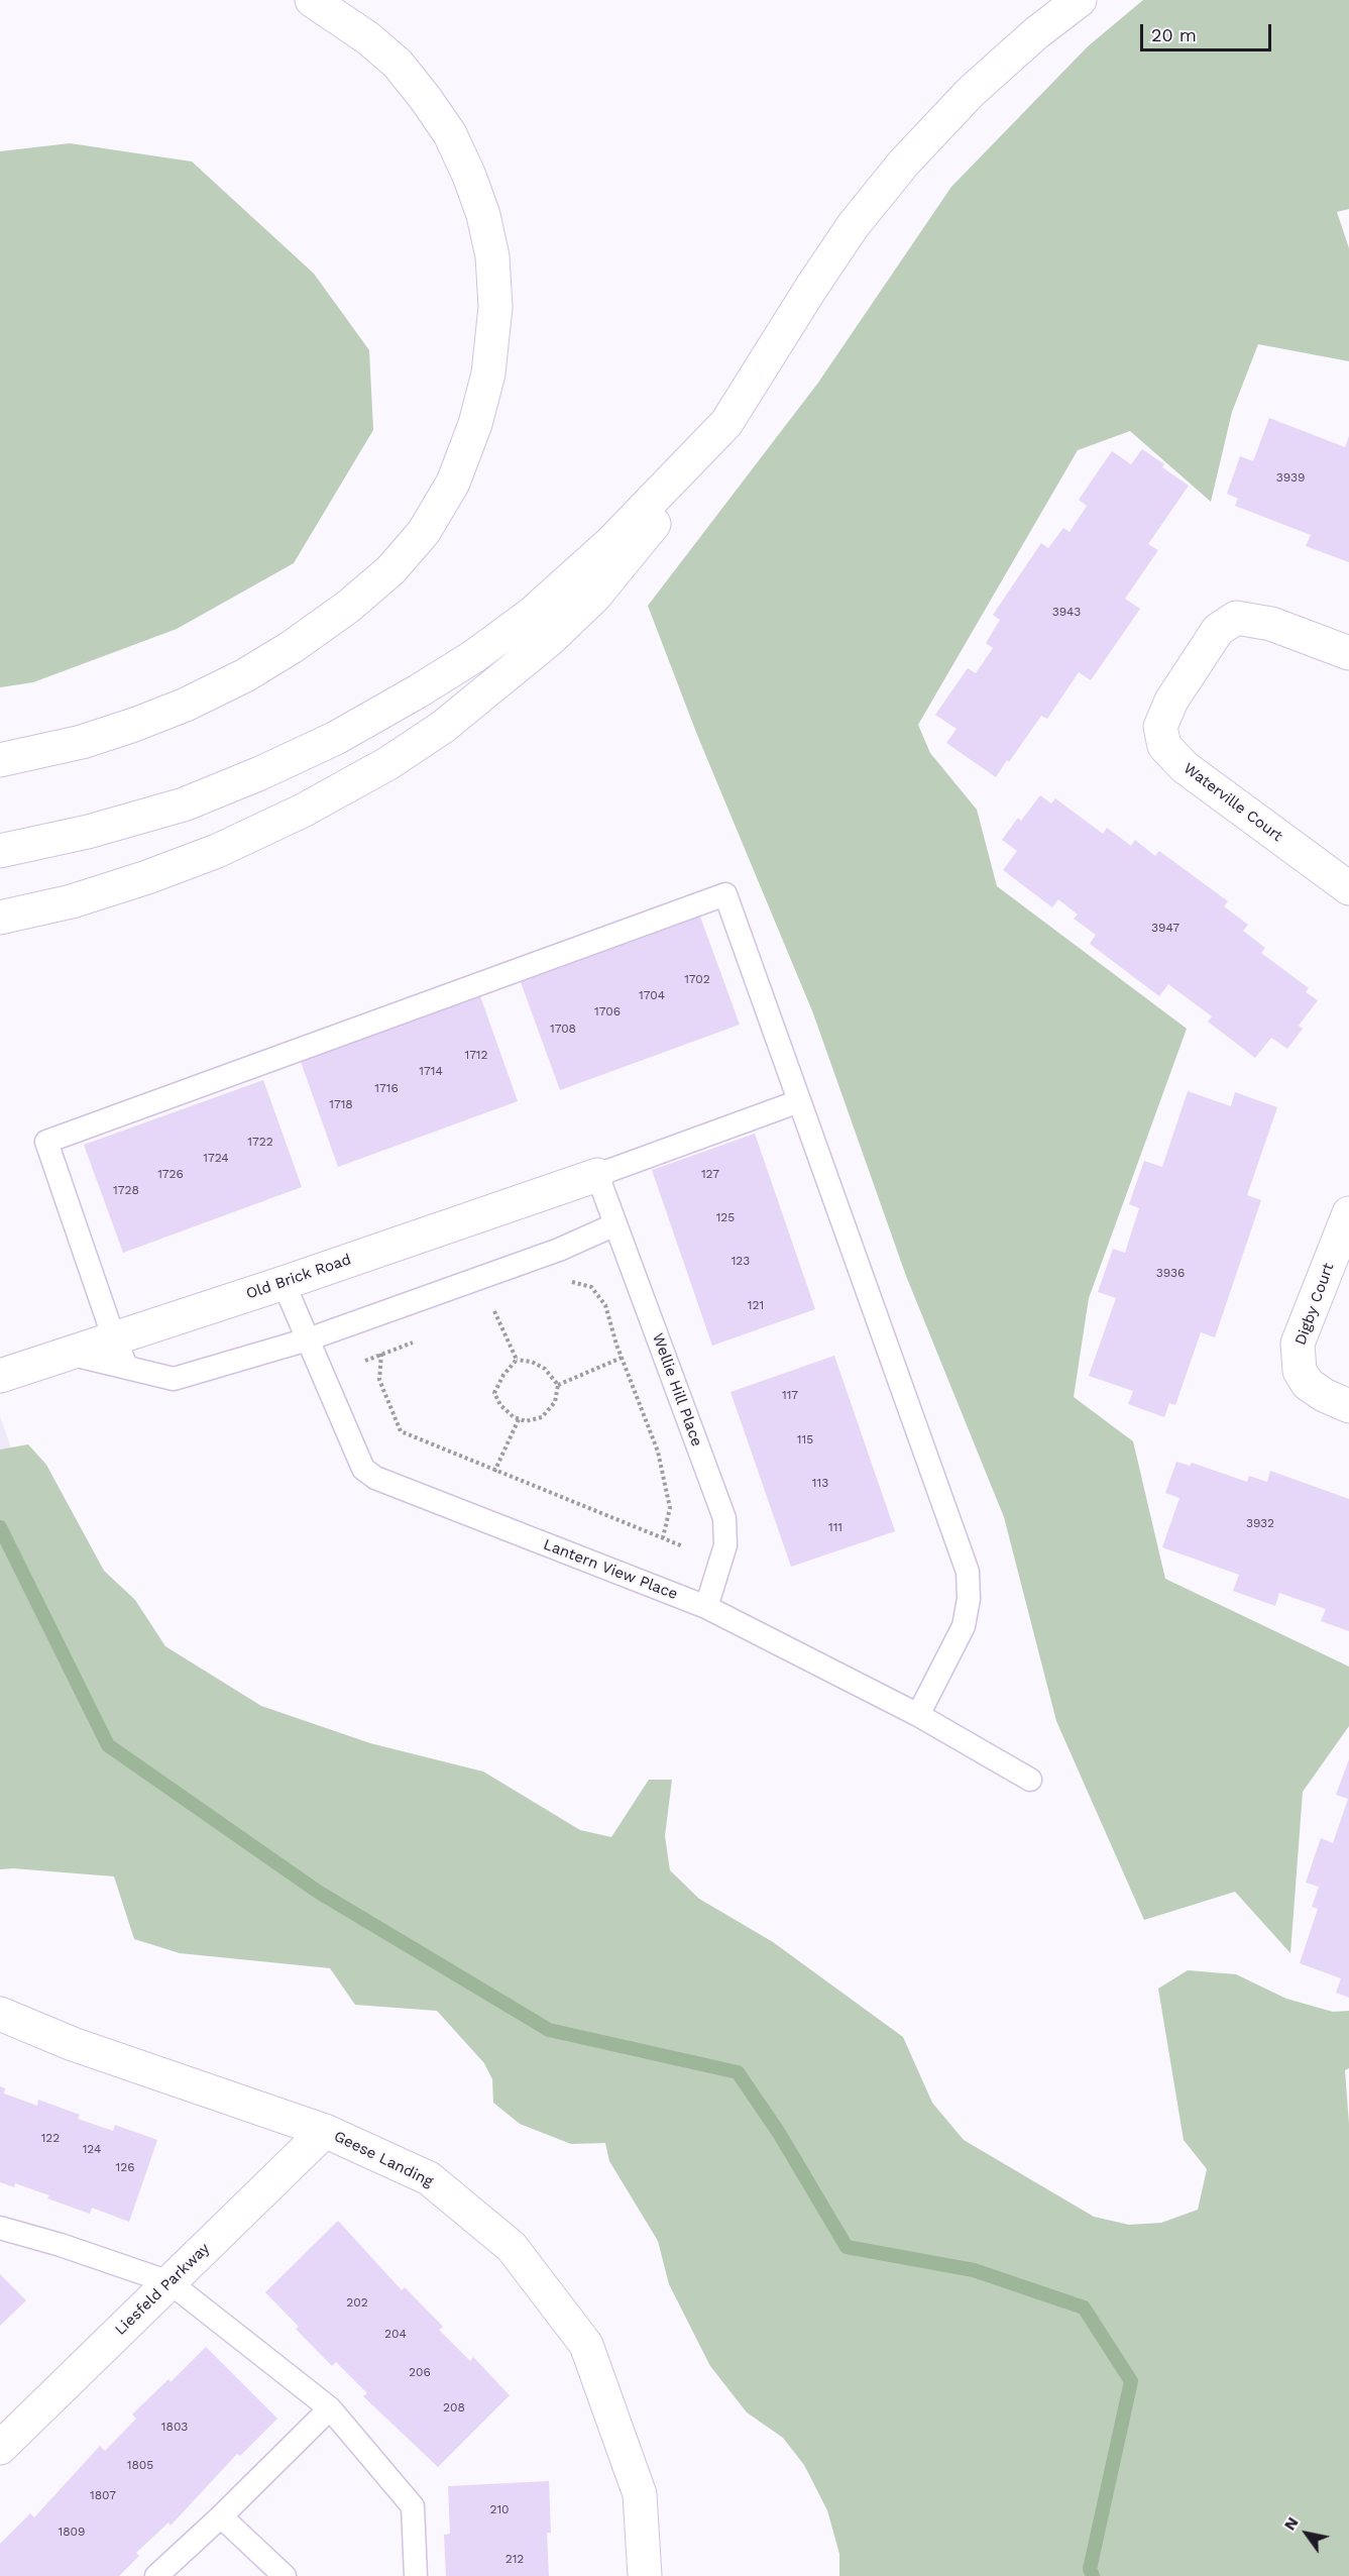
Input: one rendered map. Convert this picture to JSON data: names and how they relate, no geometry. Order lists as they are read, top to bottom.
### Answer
{
  "streets": {
    "main road": [
      "Waterville Court",
      "Old Brick Road",
      "Digby Court",
      "Geese Landing",
      "Liesfeld Parkway"
    ],
    "lane": ["Wellie Hill Place", "Lantern View Place"]
  },
  "crossings": [
    ["Old Brick Road", "Wellie Hill Place"],
    ["Old Brick Road", "Lantern View Place"],
    ["Wellie Hill Place", "Lantern View Place"],
    ["Geese Landing", "Liesfeld Parkway"]
  ],
  "house_numbers": [
    "3939",
    "3943",
    "3947",
    "1702",
    "1704",
    "1706",
    "1708",
    "1712",
    "1714",
    "1716",
    "1718",
    "1722",
    "1724",
    "1726",
    "127",
    "1728",
    "125",
    "123",
    "3936",
    "121",
    "117",
    "115",
    "113",
    "3932",
    "111",
    "122",
    "124",
    "126",
    "202",
    "204",
    "206",
    "208",
    "1803",
    "1805",
    "1807",
    "210",
    "1809",
    "212"
  ],
  "scale_bar": "20 m",
  "north": "top left"
}
